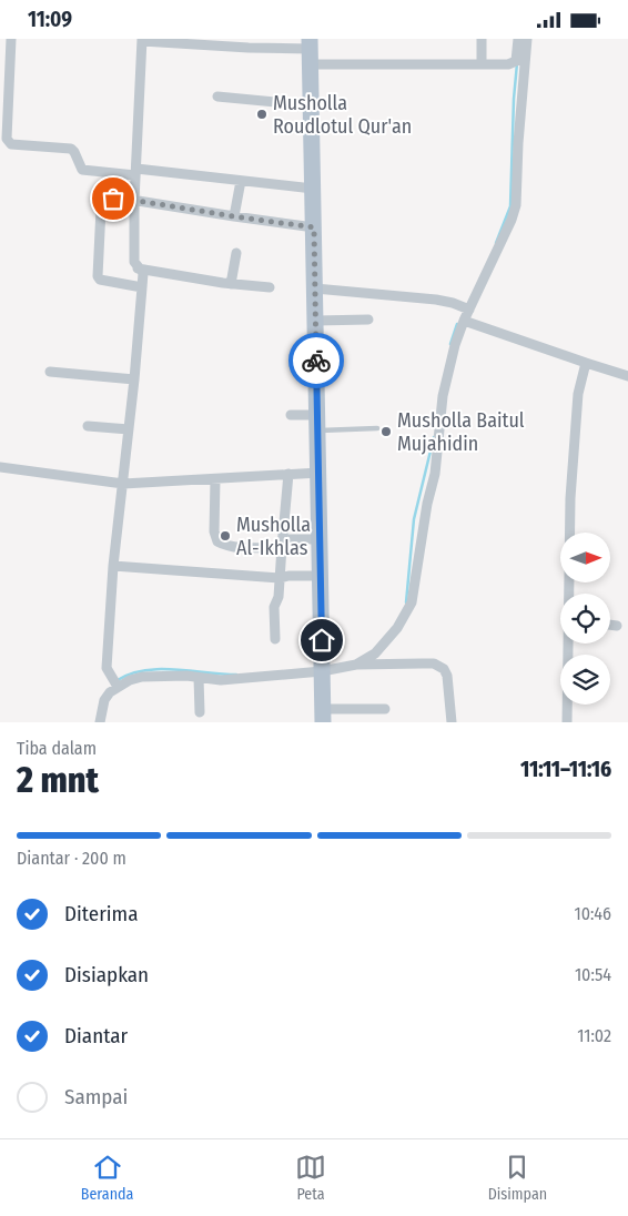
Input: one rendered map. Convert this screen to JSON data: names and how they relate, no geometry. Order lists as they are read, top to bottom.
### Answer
{
  "places": ["Musholla Roudlotul Qur'an", "Musholla Baitul Mujahidin", "Musholla Al-Ikhlas"],
  "north": "right",
  "page": {
    "status": "11:09",
    "heading": ["2 mnt", "Tiba dalam", "11:11–11:16"],
    "bar": "Diantar · 200 m",
    "list": [
      ["Diterima", "10:46"],
      ["Disiapkan", "10:54"],
      ["Diantar", "11:02"],
      "Sampai"
    ],
    "tabs": ["Beranda", "Peta", "Disimpan"]
  }
}
